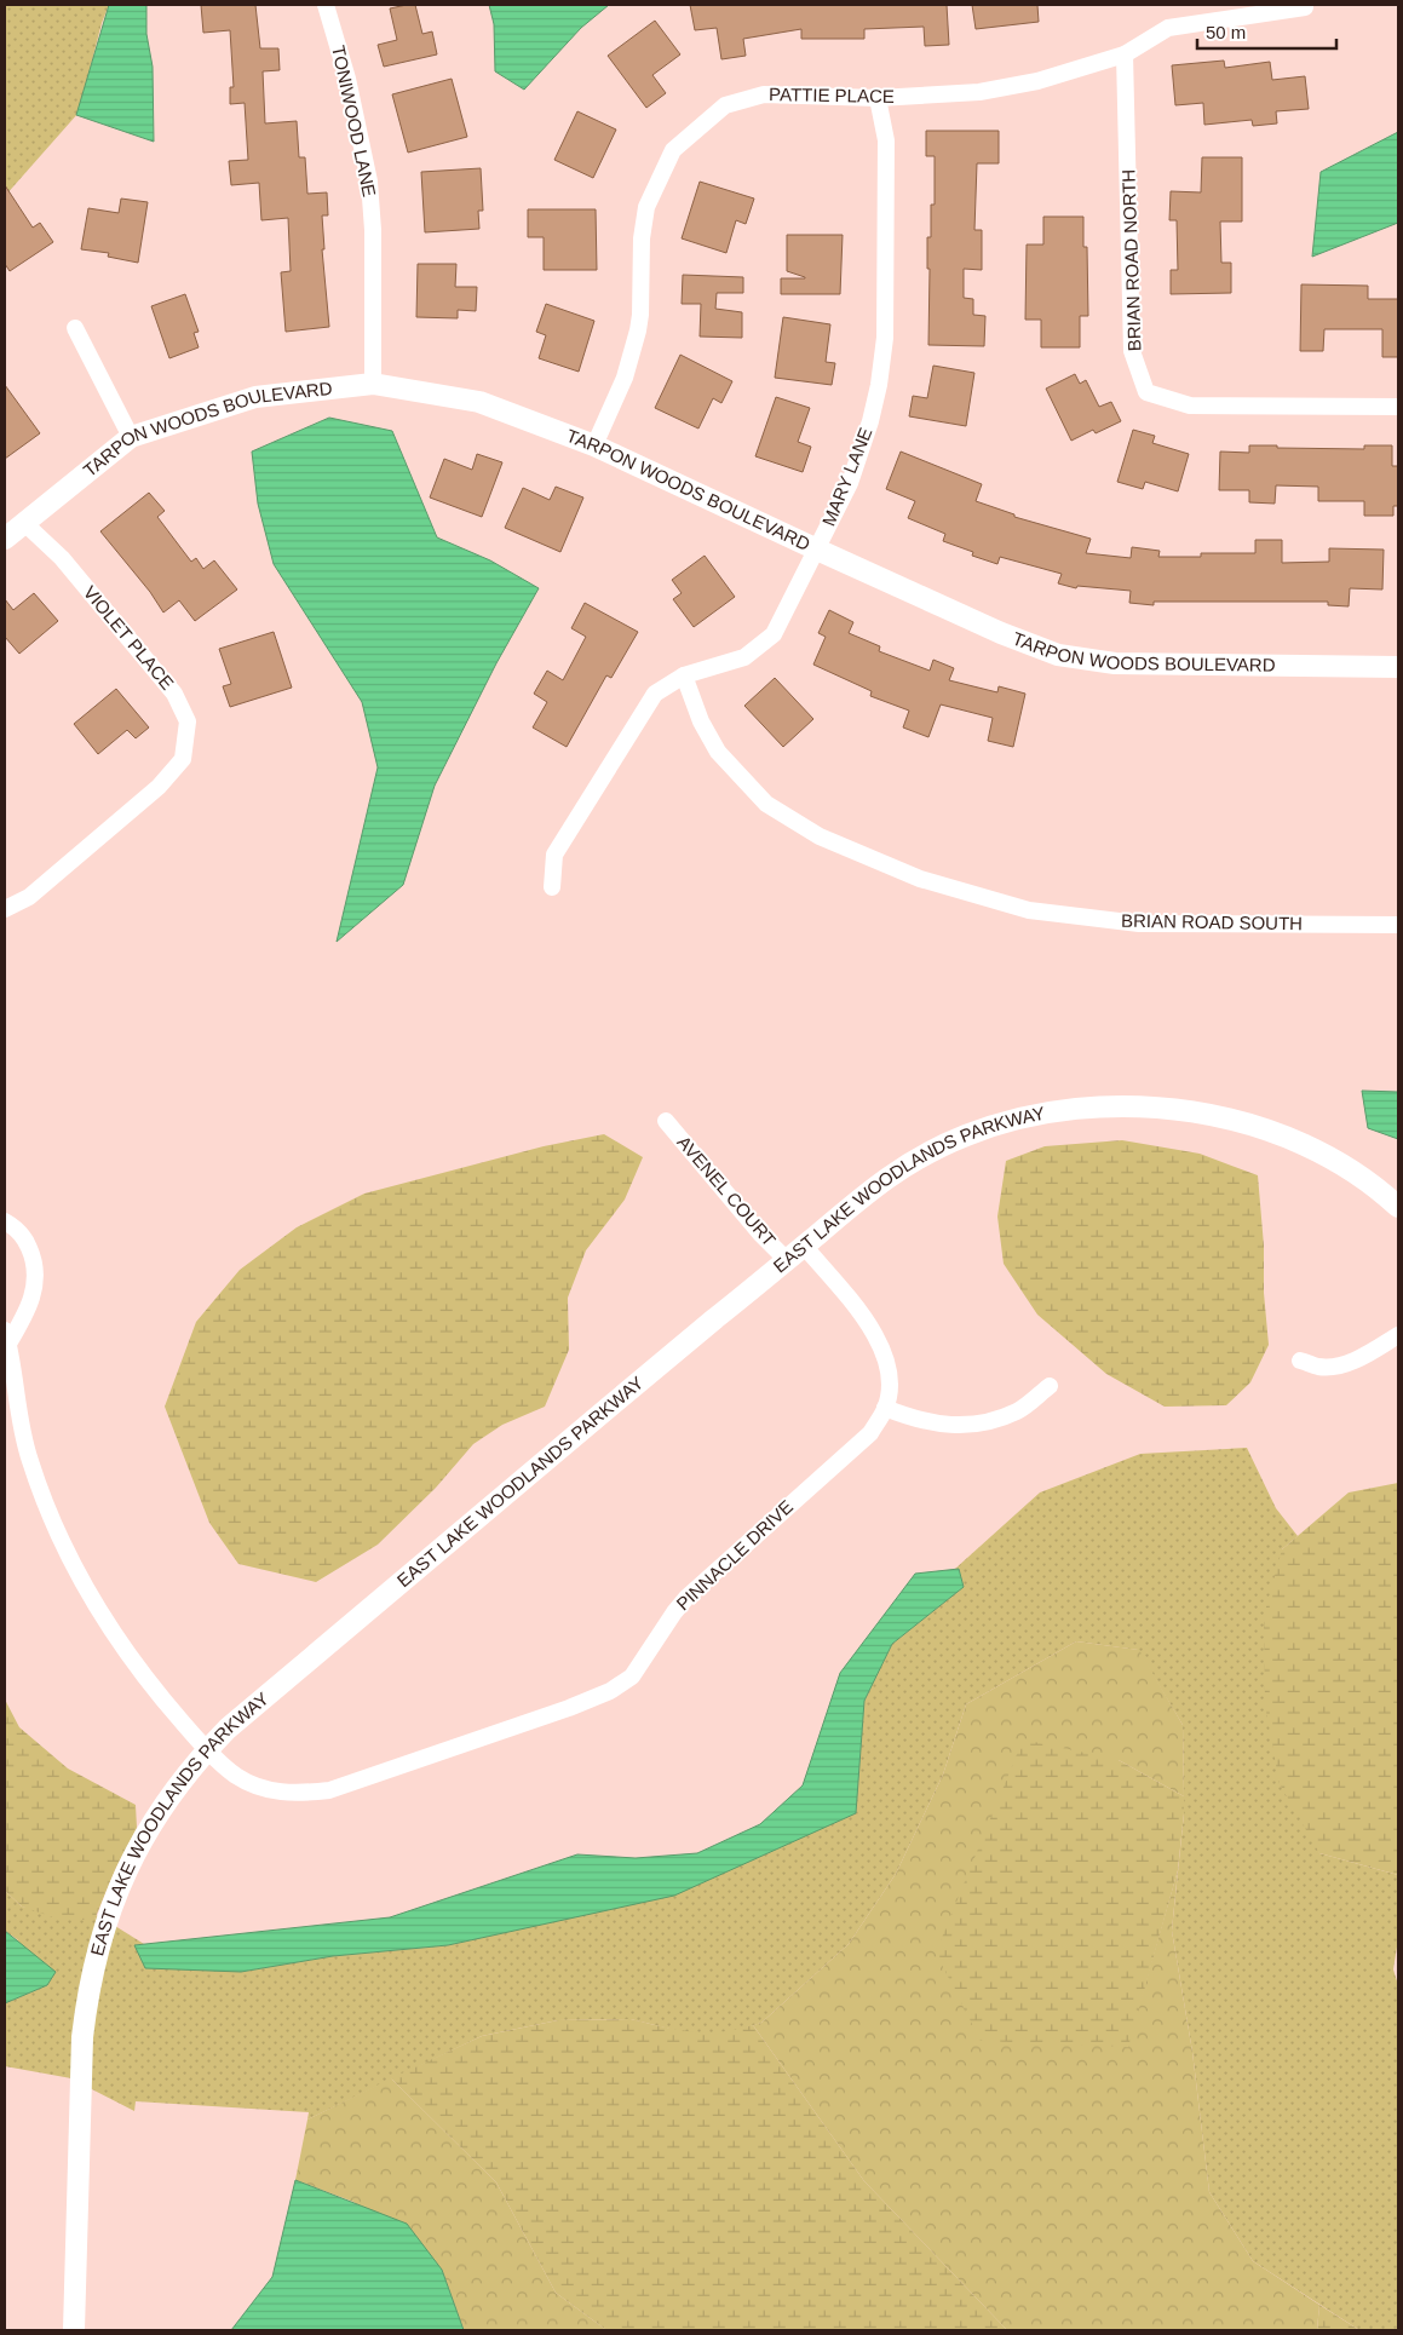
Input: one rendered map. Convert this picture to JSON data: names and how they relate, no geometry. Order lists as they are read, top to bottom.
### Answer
{
  "streets": {
    "street": [
      "PATTIE PLACE",
      "TONIWOOD LANE",
      "BRIAN ROAD NORTH",
      "TARPON WOODS BOULEVARD",
      "MARY LANE",
      "VIOLET PLACE",
      "BRIAN ROAD SOUTH",
      "AVENEL COURT",
      "EAST LAKE WOODLANDS PARKWAY",
      "PINNACLE DRIVE"
    ]
  },
  "crossings": [
    ["PATTIE PLACE", "BRIAN ROAD NORTH"],
    ["PATTIE PLACE", "TARPON WOODS BOULEVARD"],
    ["PATTIE PLACE", "MARY LANE"],
    ["TONIWOOD LANE", "TARPON WOODS BOULEVARD"],
    ["TARPON WOODS BOULEVARD", "MARY LANE"],
    ["TARPON WOODS BOULEVARD", "VIOLET PLACE"],
    ["MARY LANE", "BRIAN ROAD SOUTH"],
    ["AVENEL COURT", "EAST LAKE WOODLANDS PARKWAY"],
    ["EAST LAKE WOODLANDS PARKWAY", "PINNACLE DRIVE"]
  ],
  "scale_bar": "50 m"
}
